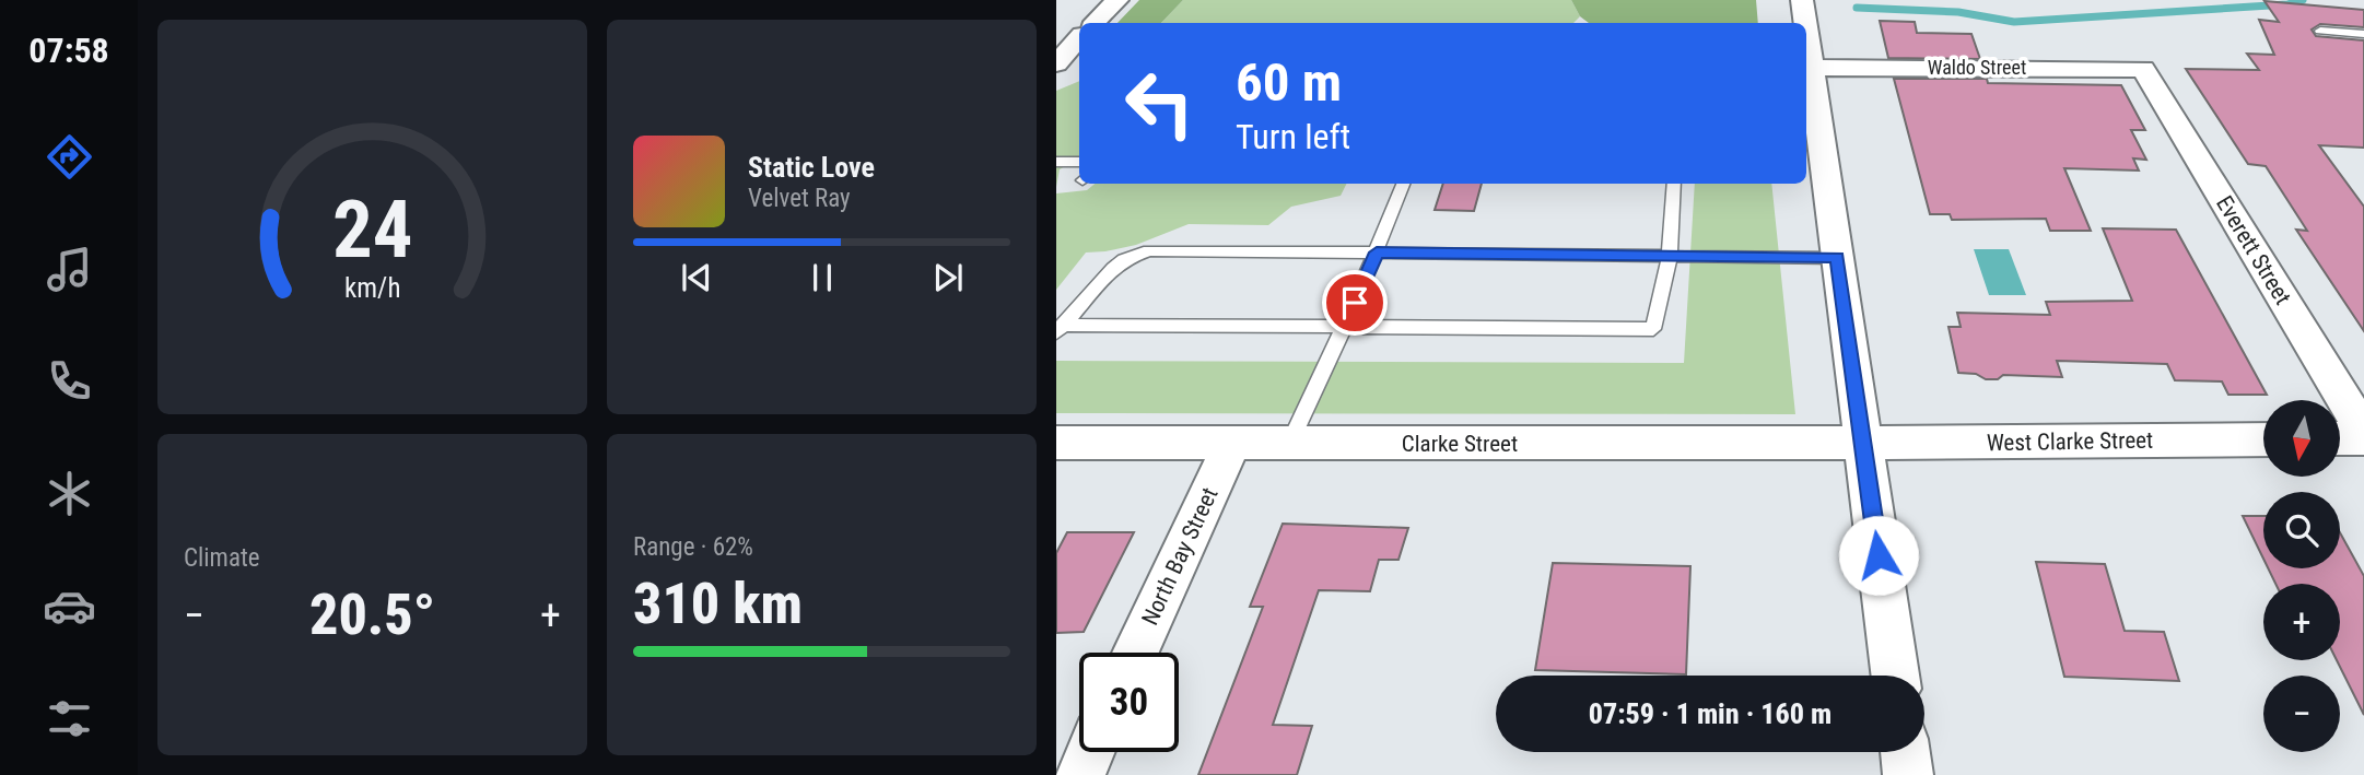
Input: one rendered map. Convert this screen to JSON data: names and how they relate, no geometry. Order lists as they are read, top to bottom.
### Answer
{
  "streets": {
    "street": [
      "Waldo Street",
      "Everett Street",
      "West Clarke Street",
      "Clarke Street",
      "North Bay Street"
    ]
  },
  "crossings": [
    ["Waldo Street", "Everett Street"],
    ["West Clarke Street", "Clarke Street"],
    ["Clarke Street", "North Bay Street"]
  ],
  "north": "bottom",
  "page": {
    "tabs": "07:58",
    "turn": ["60 m", "Turn left"],
    "song": ["Static Love", "Velvet Ray"],
    "map_buttons": ["+", "−"],
    "tile": [
      "Climate",
      ["Range · 62%", "310 km"]
    ],
    "heat": ["−", "20.5°", "+"],
    "limit": "30",
    "trip": "07:59 · 1 min · 160 m",
    "gauge": ["24", "km/h"]
  }
}
